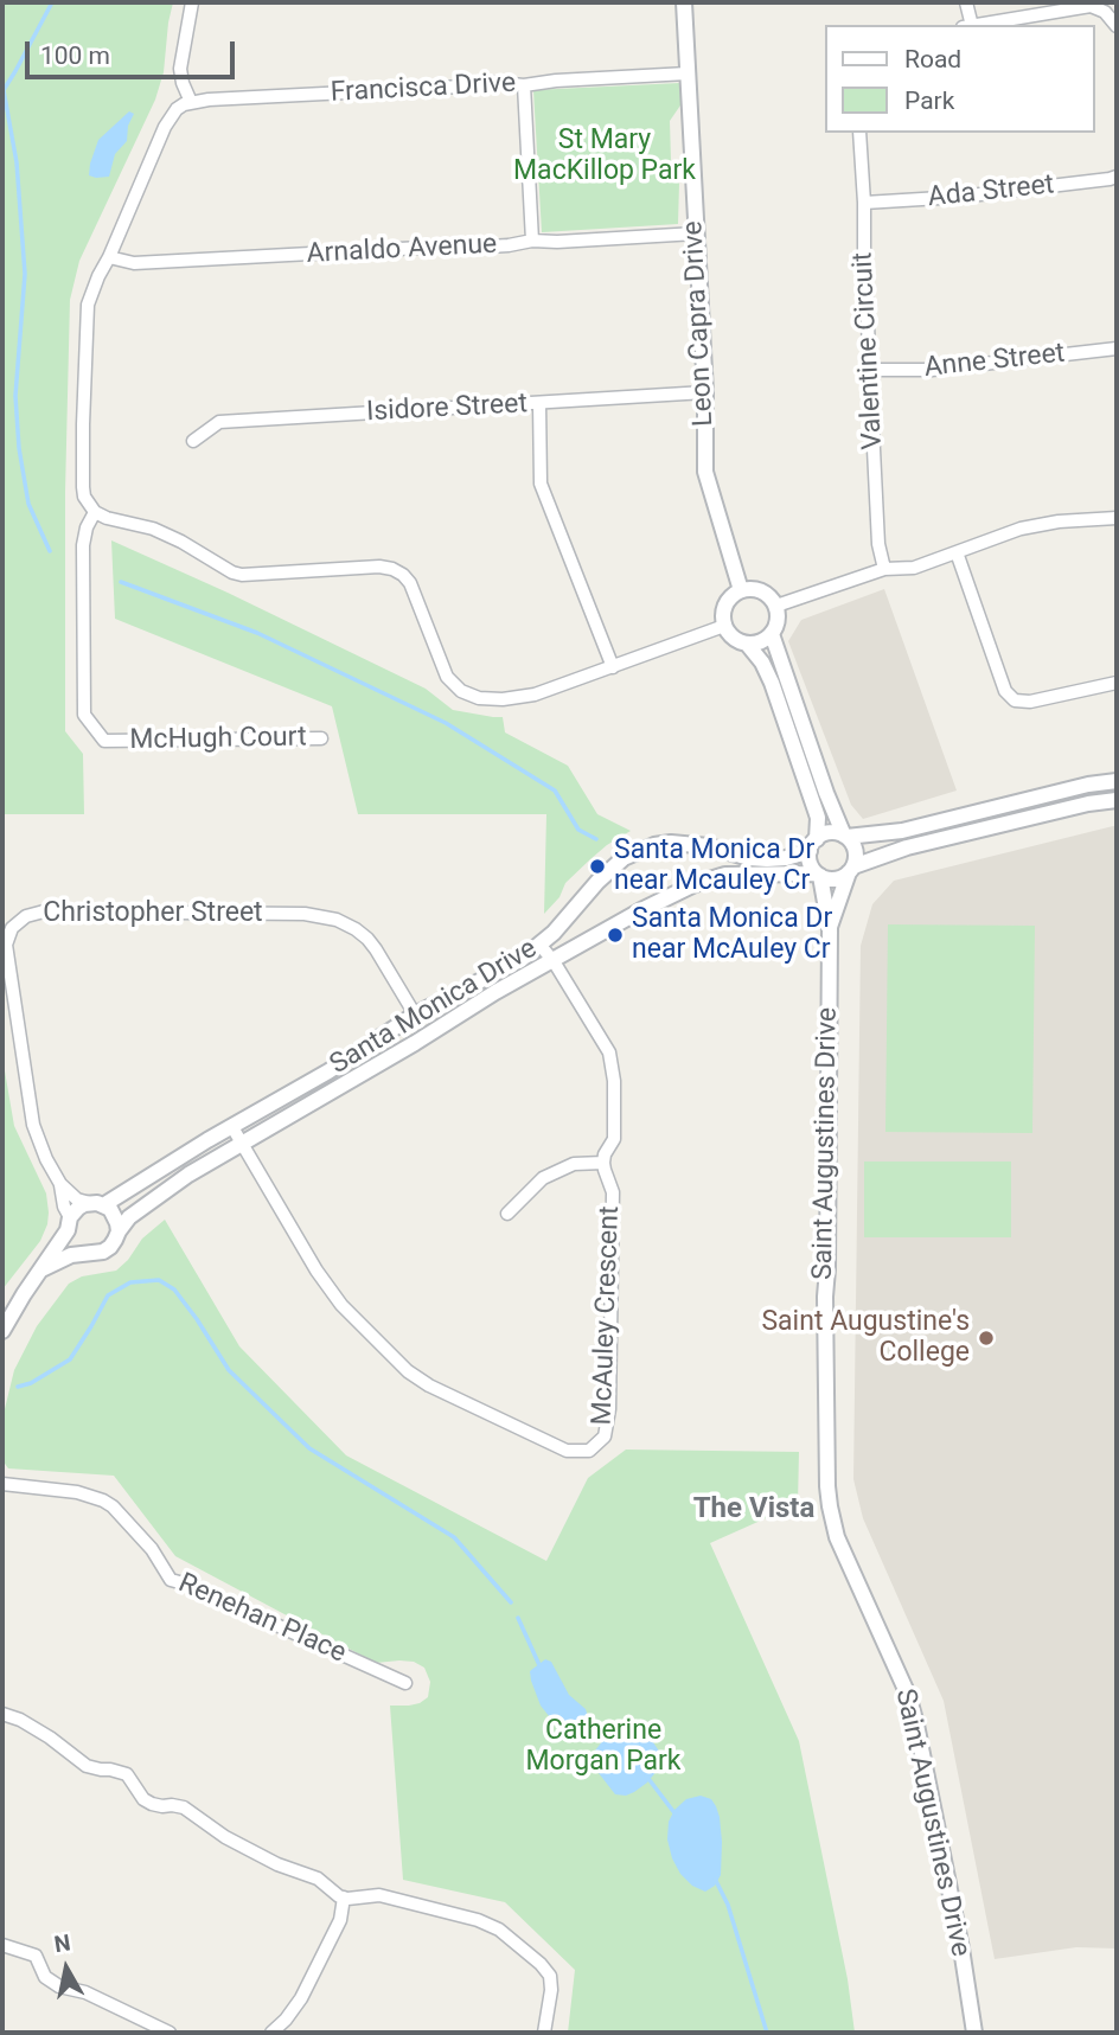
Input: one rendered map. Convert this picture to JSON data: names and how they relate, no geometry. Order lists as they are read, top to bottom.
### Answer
{
  "streets": {
    "street": [
      "Francisca Drive",
      "Ada Street",
      "Arnaldo Avenue",
      "Leon Capra Drive",
      "Valentine Circuit",
      "Anne Street",
      "Isidore Street",
      "McHugh Court",
      "Christopher Street",
      "Santa Monica Drive",
      "Saint Augustines Drive",
      "McAuley Crescent",
      "Renehan Place"
    ]
  },
  "crossings": [
    ["Francisca Drive", "Leon Capra Drive"],
    ["Ada Street", "Valentine Circuit"],
    ["Arnaldo Avenue", "Leon Capra Drive"],
    ["Leon Capra Drive", "Isidore Street"],
    ["Valentine Circuit", "Anne Street"],
    ["Christopher Street", "Santa Monica Drive"],
    ["Santa Monica Drive", "Saint Augustines Drive"],
    ["Santa Monica Drive", "McAuley Crescent"]
  ],
  "districts": ["The Vista"],
  "parks": ["St Mary MacKillop Park", "Catherine Morgan Park"],
  "places": ["Santa Monica Dr near Mcauley Cr", "Santa Monica Dr near McAuley Cr", "Saint Augustine's College"],
  "legend": ["Road", "Park"],
  "scale_bar": "100 m",
  "north": "top"
}
